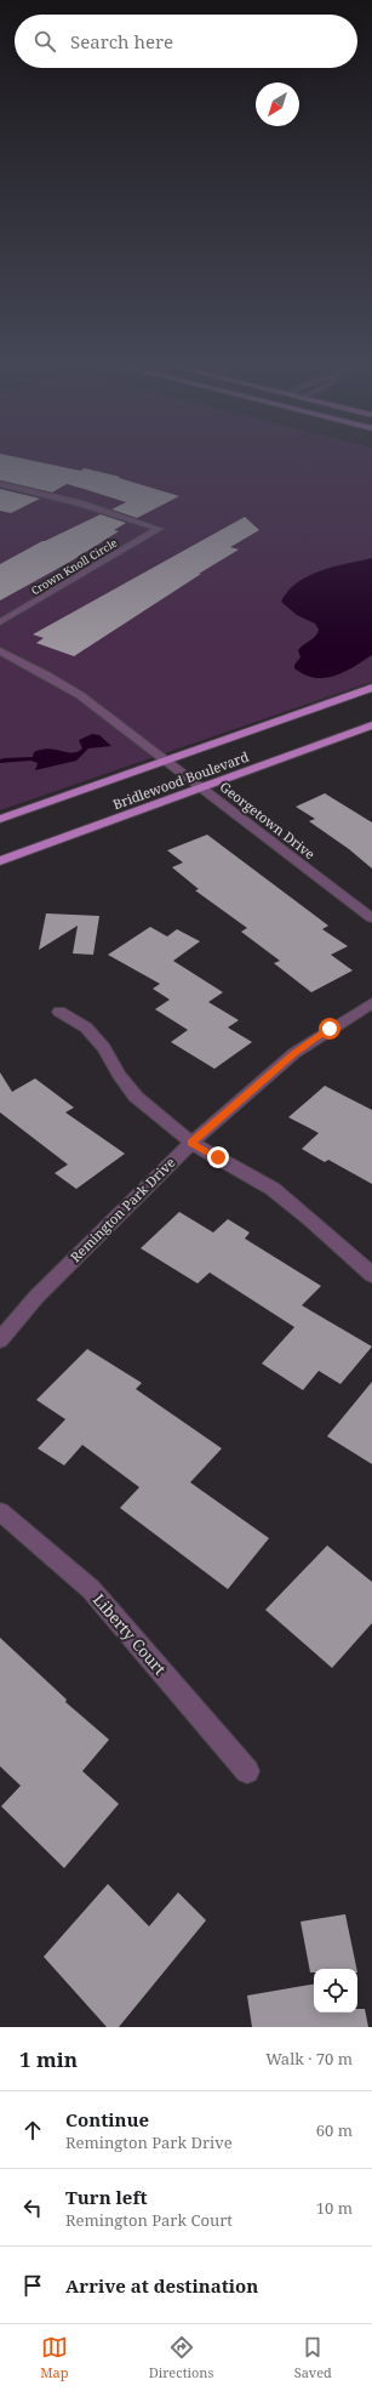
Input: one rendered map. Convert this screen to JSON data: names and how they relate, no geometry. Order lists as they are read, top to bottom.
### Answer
{
  "streets": {
    "main road": ["Bridlewood Boulevard"],
    "street": [
      "Crown Knoll Circle",
      "Georgetown Drive",
      "Remington Park Drive",
      "Liberty Court"
    ]
  },
  "crossings": [
    ["Bridlewood Boulevard", "Georgetown Drive"]
  ],
  "north": "bottom left",
  "page": {
    "search": "Search here",
    "heading": ["1 min", "Walk · 70 m"],
    "list": [
      ["Continue", "Remington Park Drive", "60 m"],
      ["Turn left", "Remington Park Court", "10 m"],
      "Arrive at destination"
    ],
    "nav": ["Map", "Directions", "Saved"]
  }
}
